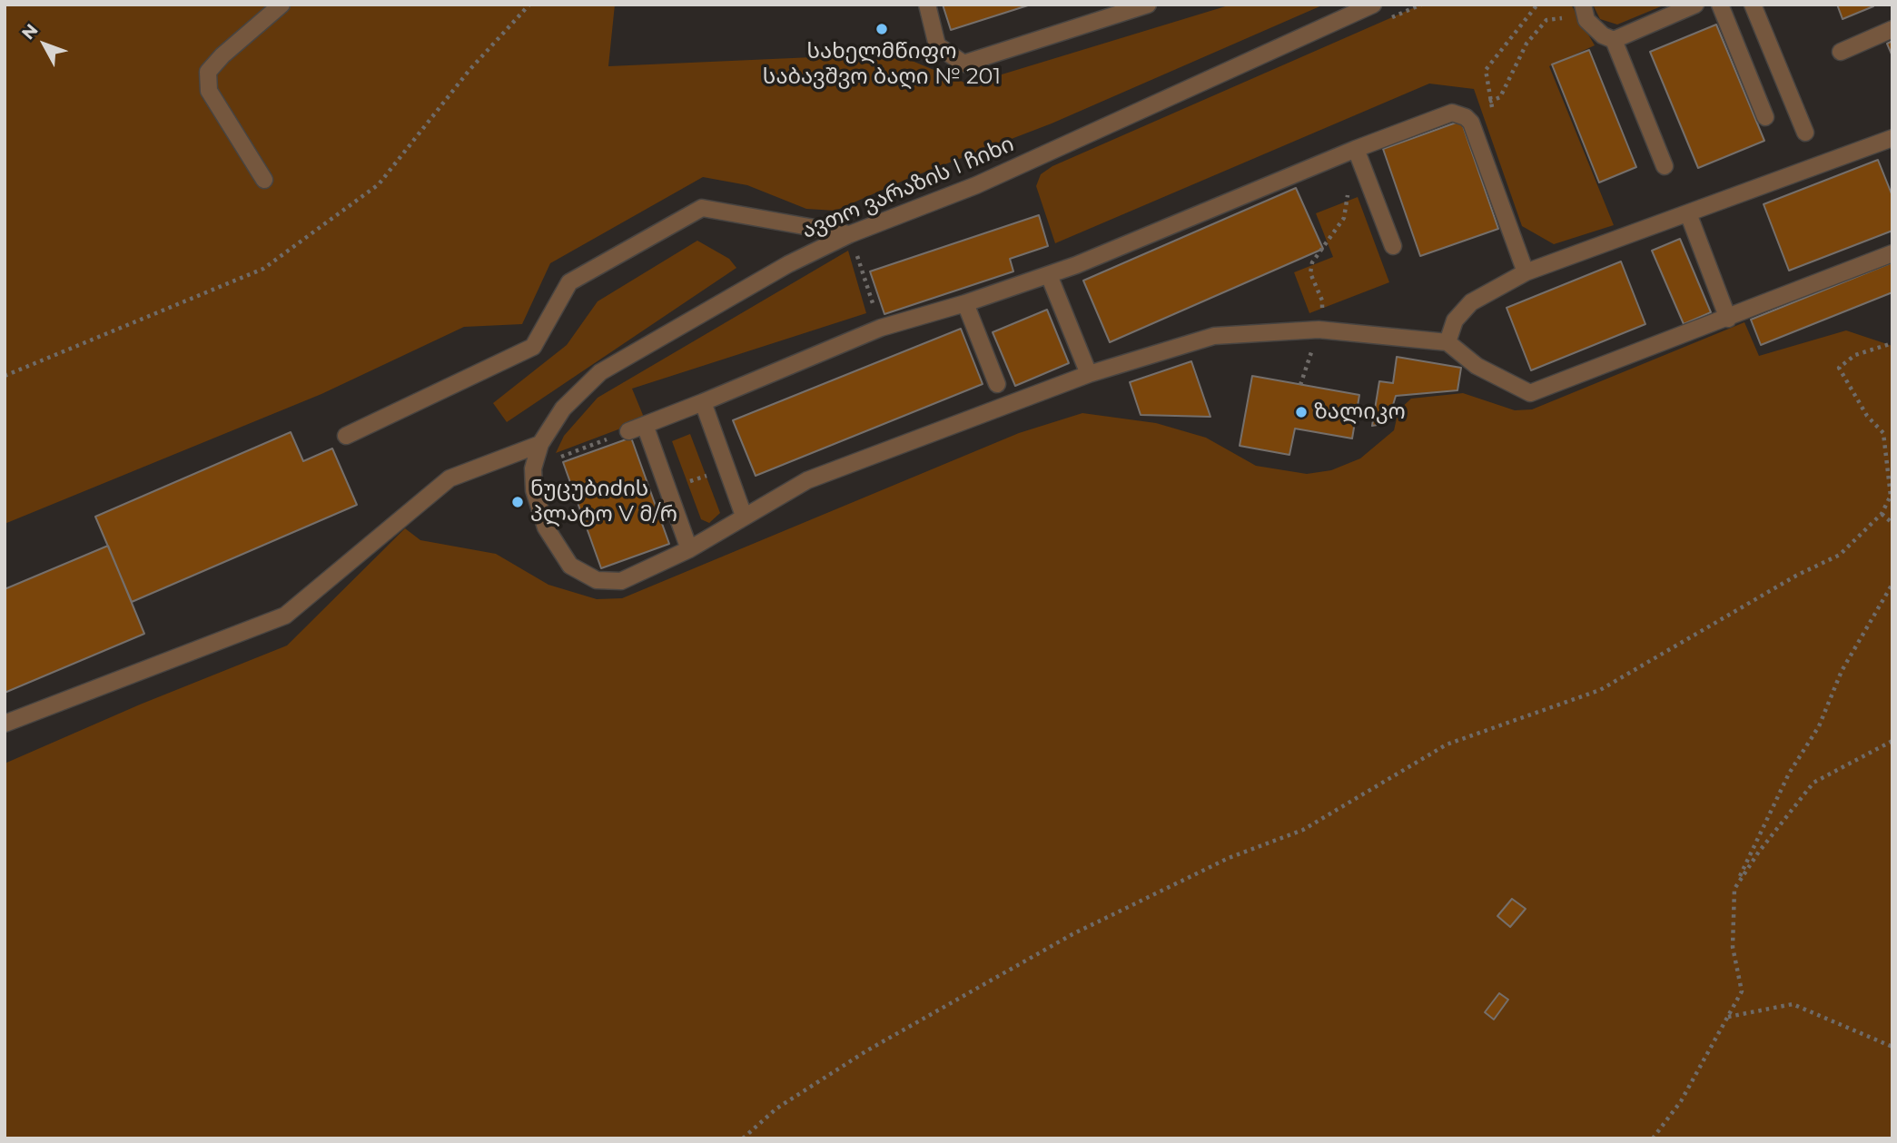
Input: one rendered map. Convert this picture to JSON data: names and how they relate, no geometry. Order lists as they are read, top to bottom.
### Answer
{
  "streets": {
    "street": ["ავთო ვარაზის I ჩიხი"]
  },
  "places": ["სახელმწიფო საბავშვო ბაღი № 201", "ზალიკო", "ნუცუბიძის პლატო V მ/რ"],
  "north": "top left"
}
